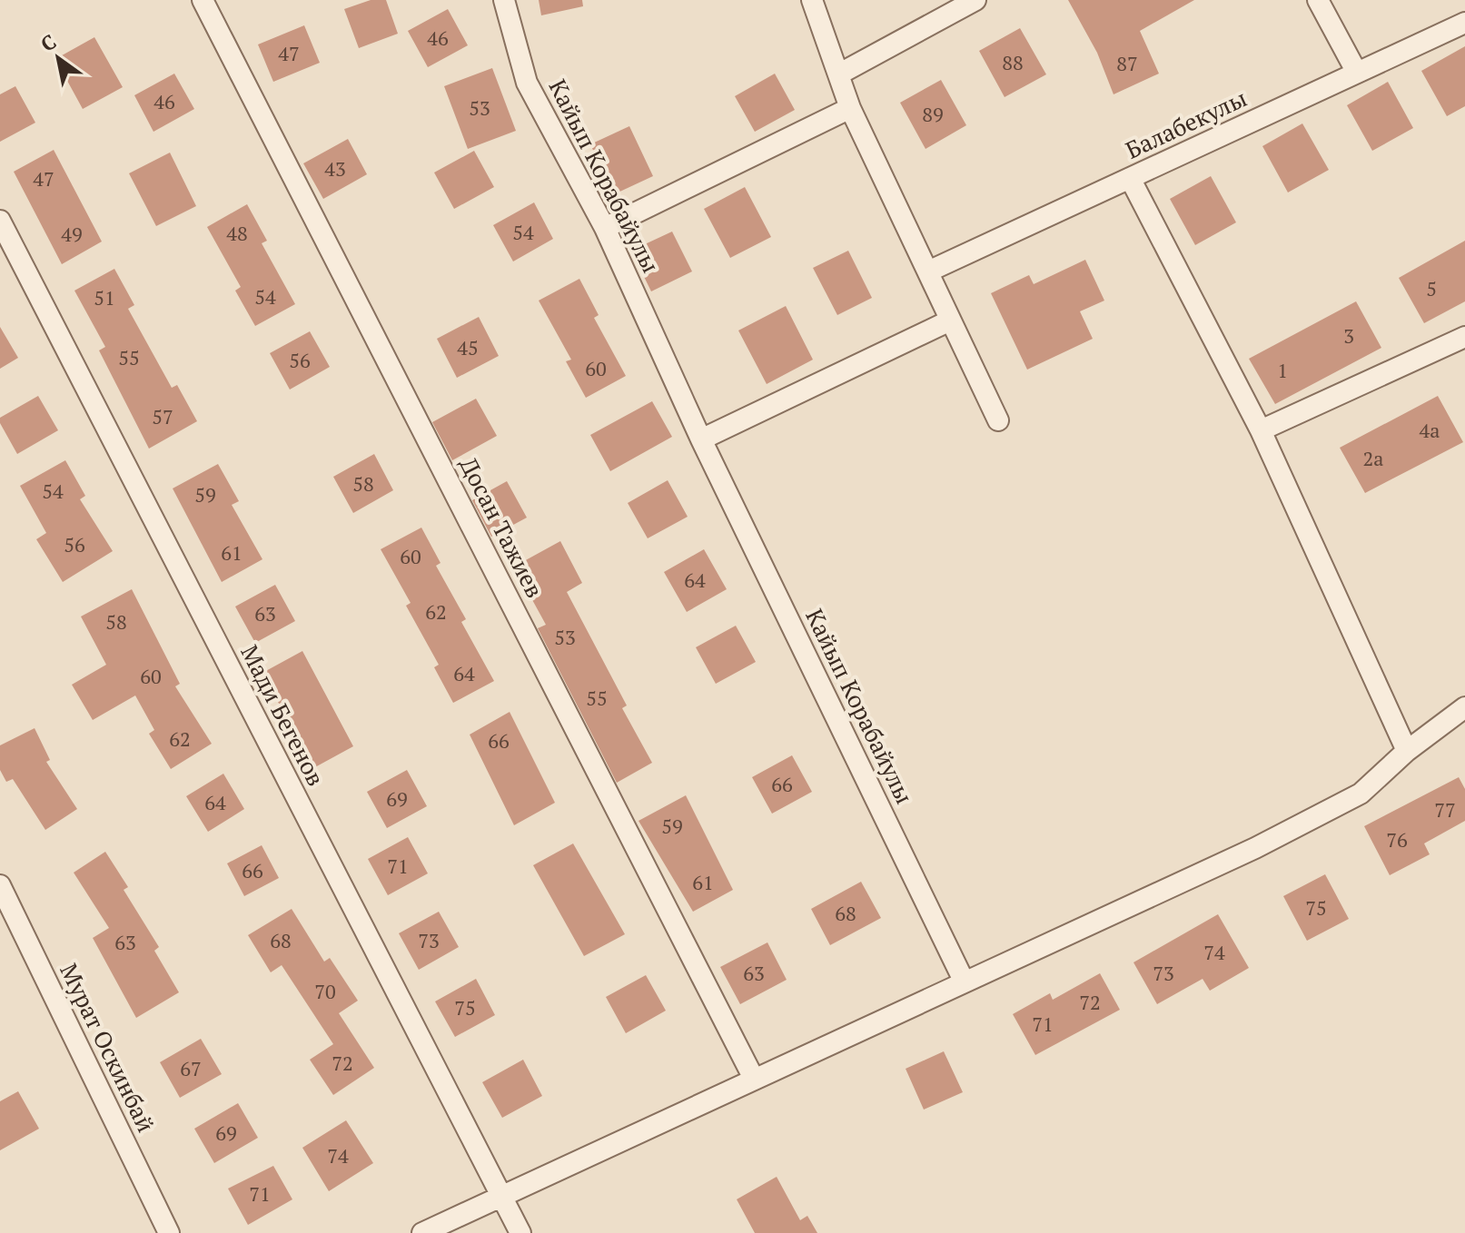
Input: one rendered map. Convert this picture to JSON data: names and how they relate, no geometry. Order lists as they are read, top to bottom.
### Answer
{
  "streets": {
    "street": [
      "Балабекулы",
      "Кайып Корабайулы",
      "Досан Тажиев",
      "Мади Бегенов",
      "Мурат Оскинбай"
    ]
  },
  "house_numbers": [
    "46",
    "47",
    "88",
    "87",
    "46",
    "53",
    "89",
    "43",
    "47",
    "54",
    "48",
    "49",
    "5",
    "54",
    "51",
    "3",
    "45",
    "55",
    "56",
    "60",
    "1",
    "57",
    "4а",
    "2а",
    "58",
    "54",
    "59",
    "56",
    "61",
    "60",
    "64",
    "62",
    "63",
    "58",
    "53",
    "64",
    "60",
    "55",
    "62",
    "66",
    "66",
    "69",
    "64",
    "77",
    "59",
    "76",
    "71",
    "66",
    "61",
    "75",
    "68",
    "68",
    "73",
    "63",
    "74",
    "63",
    "73",
    "70",
    "72",
    "75",
    "71",
    "72",
    "67",
    "69",
    "74",
    "71"
  ],
  "north": "top left"
}
